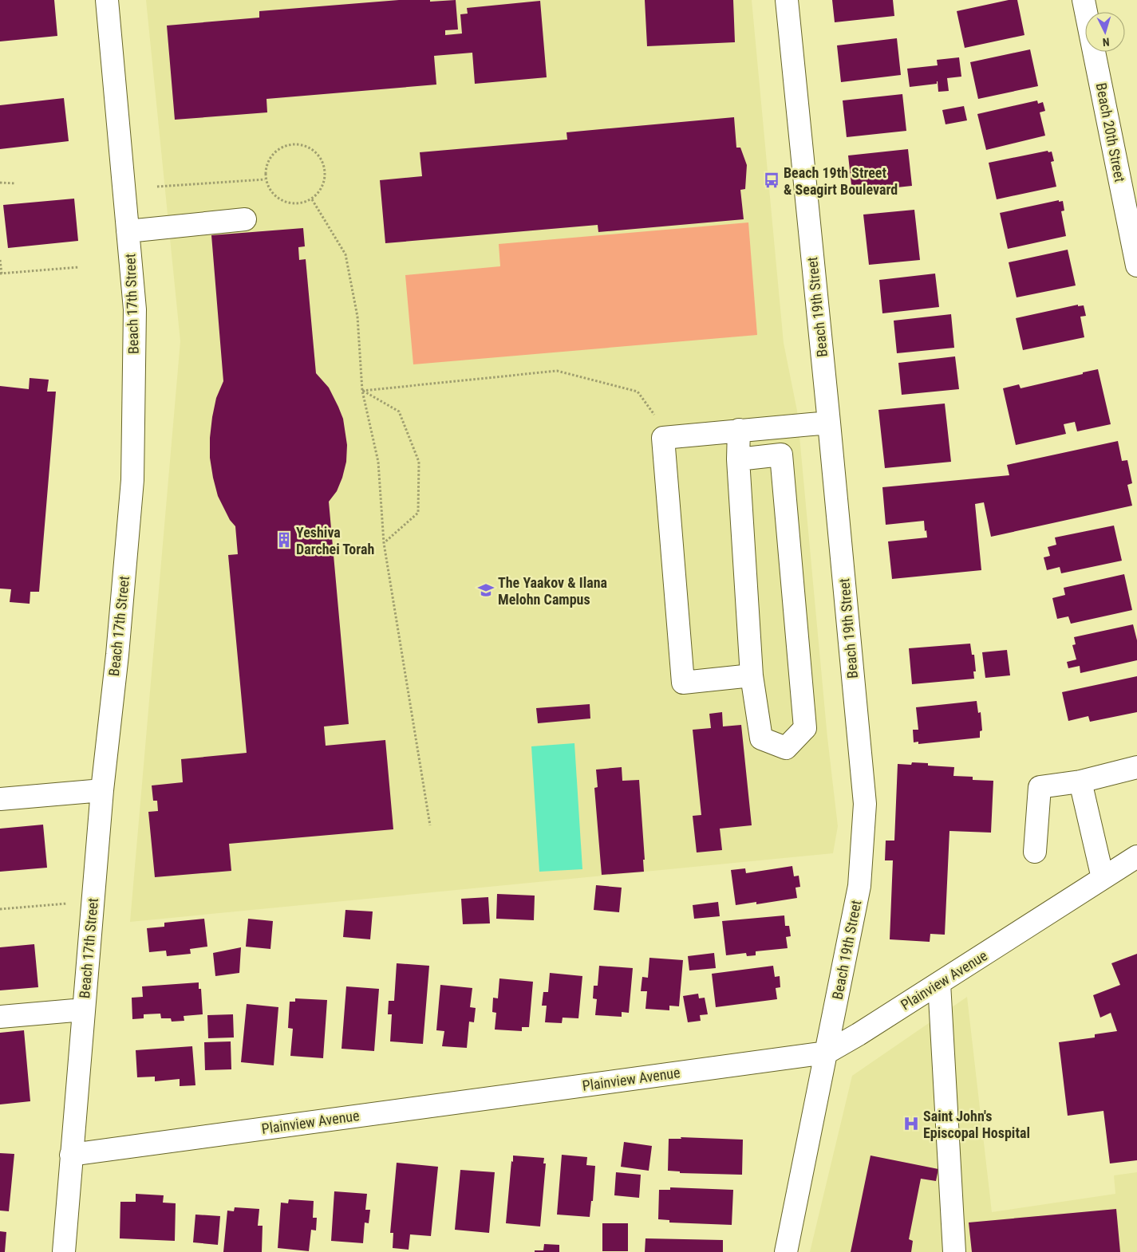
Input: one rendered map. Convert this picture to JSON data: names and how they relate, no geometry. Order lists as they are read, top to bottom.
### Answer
{
  "streets": {
    "street": [
      "Beach 20th Street",
      "Beach 17th Street",
      "Beach 19th Street",
      "Plainview Avenue"
    ]
  },
  "crossings": [
    ["Beach 17th Street", "Plainview Avenue"],
    ["Beach 19th Street", "Plainview Avenue"]
  ],
  "places": {
    "bus stop": ["Beach 19th Street & Seagirt Boulevard"],
    "building": ["Yeshiva Darchei Torah"],
    "school or university": ["The Yaakov & Ilana Melohn Campus"],
    "hospital": ["Saint John's Episcopal Hospital"]
  },
  "north": "bottom"
}
